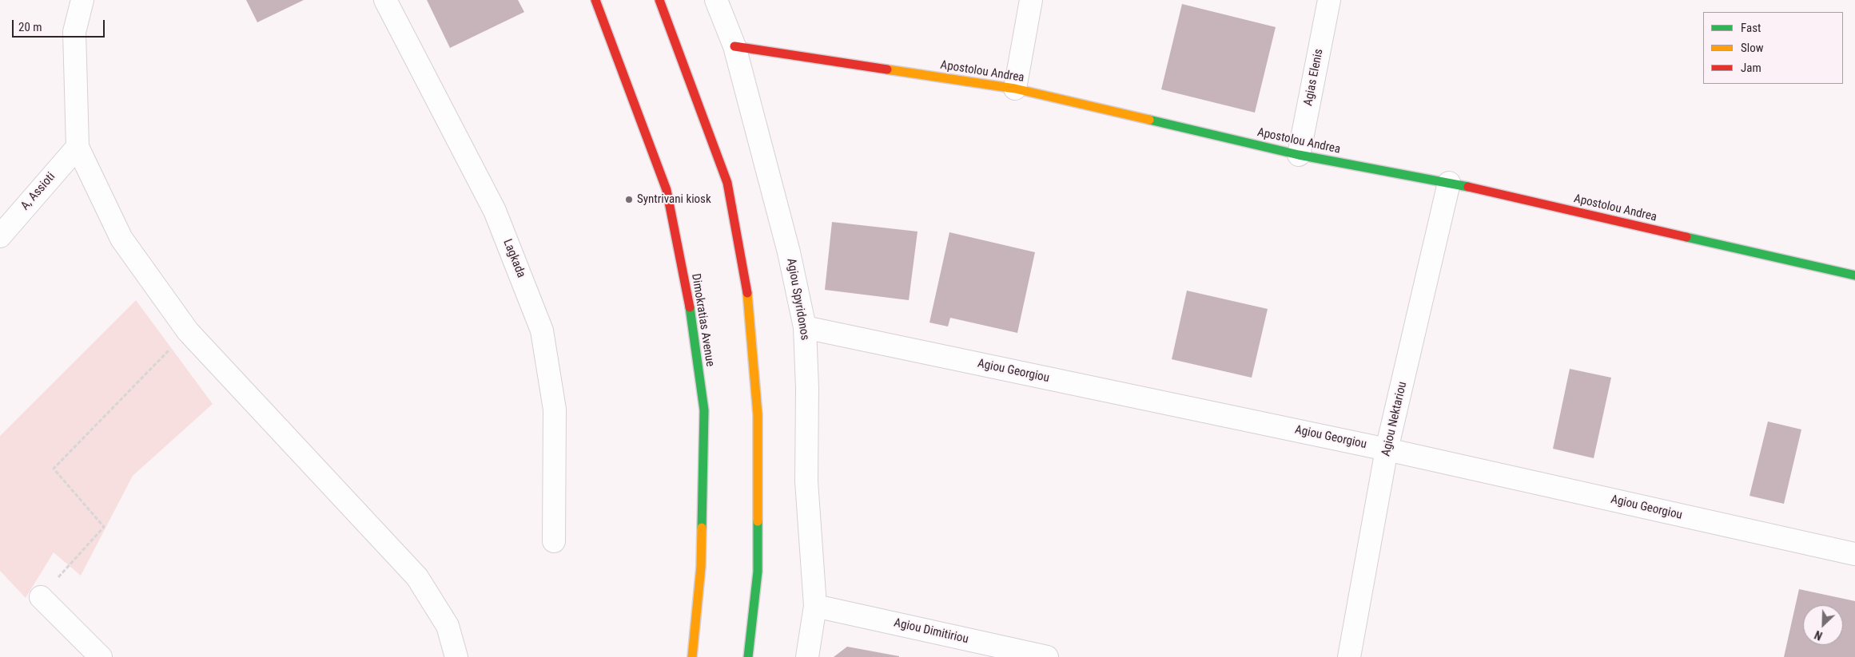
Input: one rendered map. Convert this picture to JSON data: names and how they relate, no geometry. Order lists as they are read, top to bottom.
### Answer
{
  "streets": {
    "main road": ["Apostolou Andrea", "Dimokratias Avenue"],
    "street": [
      "Agias Elenis",
      "A, Assioti",
      "Lagkada",
      "Agiou Spyridonos",
      "Agiou Georgiou",
      "Agiou Nektariou",
      "Agiou Dimitiriou"
    ]
  },
  "crossings": [
    ["Apostolou Andrea", "Agias Elenis"],
    ["Apostolou Andrea", "Agiou Spyridonos"],
    ["Apostolou Andrea", "Agiou Nektariou"],
    ["Agiou Spyridonos", "Agiou Georgiou"],
    ["Agiou Spyridonos", "Agiou Dimitiriou"],
    ["Agiou Georgiou", "Agiou Nektariou"]
  ],
  "places": ["Syntrivani kiosk"],
  "legend": ["Fast", "Slow", "Jam"],
  "scale_bar": "20 m",
  "north": "bottom left"
}
